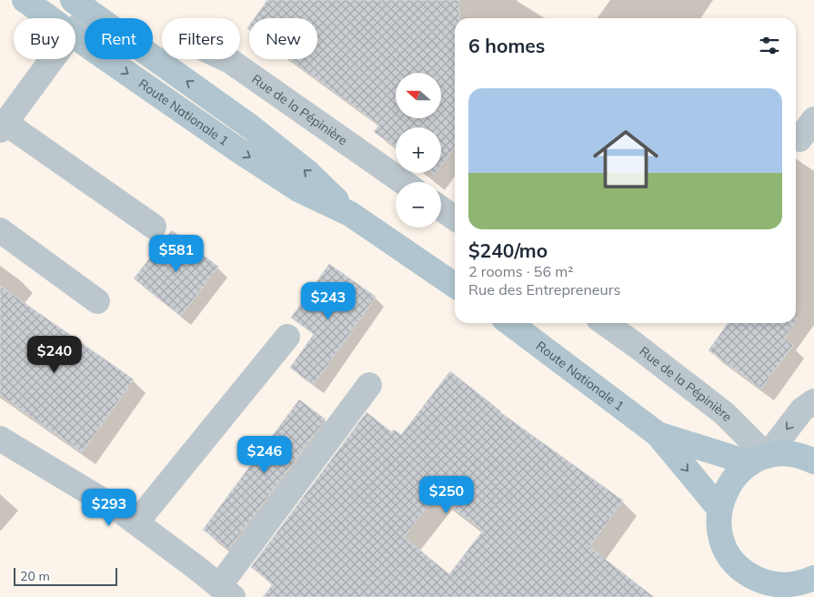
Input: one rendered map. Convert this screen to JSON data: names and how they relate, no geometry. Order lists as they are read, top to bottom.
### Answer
{
  "streets": {
    "main road": ["Route Nationale 1"],
    "street": ["Rue de la Pépinière"]
  },
  "crossings": [
    ["Rue de la Pépinière", "Route Nationale 1"]
  ],
  "scale_bar": "20 m",
  "north": "left",
  "page": {
    "chip": [
      "Buy",
      "Rent",
      "Filters",
      "New"
    ],
    "heading": "6 homes",
    "map_buttons": ["+", "−"],
    "list": [
      {
        "name": "$240/mo",
        "note": "2 rooms · 56 m² · Rue des Entrepreneurs"
      }
    ],
    "price": [
      "$581",
      "$243",
      "$240",
      "$246",
      "$250",
      "$293"
    ],
    "scale": "20 m"
  }
}
